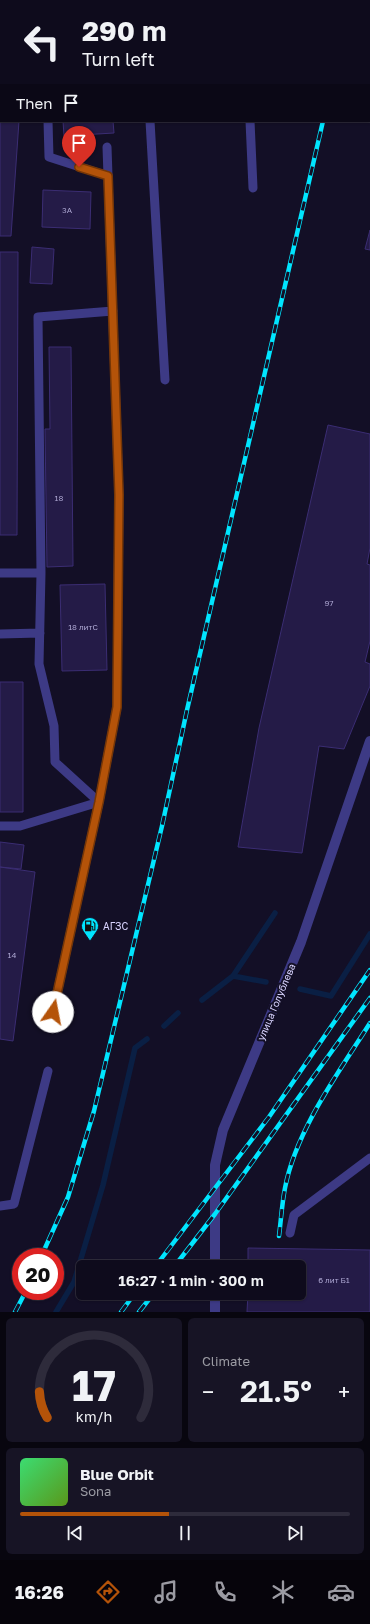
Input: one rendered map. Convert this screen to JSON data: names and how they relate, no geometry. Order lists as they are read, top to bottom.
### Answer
{
  "streets": {
    "street": ["улица Голублева"]
  },
  "places": {
    "fuel station": ["АГЗС"]
  },
  "house_numbers": [
    "3А",
    "18",
    "97",
    "18 литС",
    "14",
    "6 лит Б1"
  ],
  "page": {
    "turn": ["290 m", "Turn left"],
    "then": "Then",
    "limit": "20",
    "trip": "16:27 · 1 min · 300 m",
    "tile": "Climate",
    "heat": ["−", "21.5°", "+"],
    "song": ["Blue Orbit", "Sona"],
    "tabs": "16:26",
    "gauge": ["17", "km/h"]
  }
}
